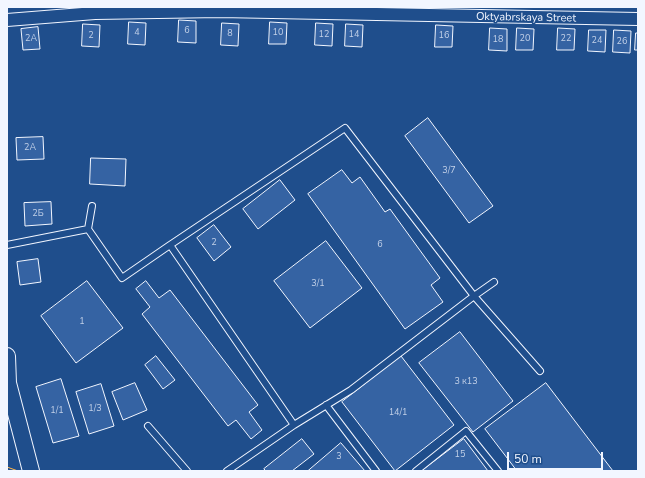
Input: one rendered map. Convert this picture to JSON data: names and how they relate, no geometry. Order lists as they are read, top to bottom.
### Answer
{
  "streets": {
    "street": ["Oktyabrskaya Street"]
  },
  "house_numbers": [
    "6",
    "4",
    "10",
    "8",
    "12",
    "14",
    "2",
    "16",
    "2А",
    "20",
    "22",
    "18",
    "24",
    "26",
    "2А",
    "3/7",
    "2Б",
    "2",
    "6",
    "3/1",
    "1",
    "3 к13",
    "1/3",
    "1/1",
    "14/1",
    "15",
    "3"
  ],
  "scale_bar": "50 m"
}
